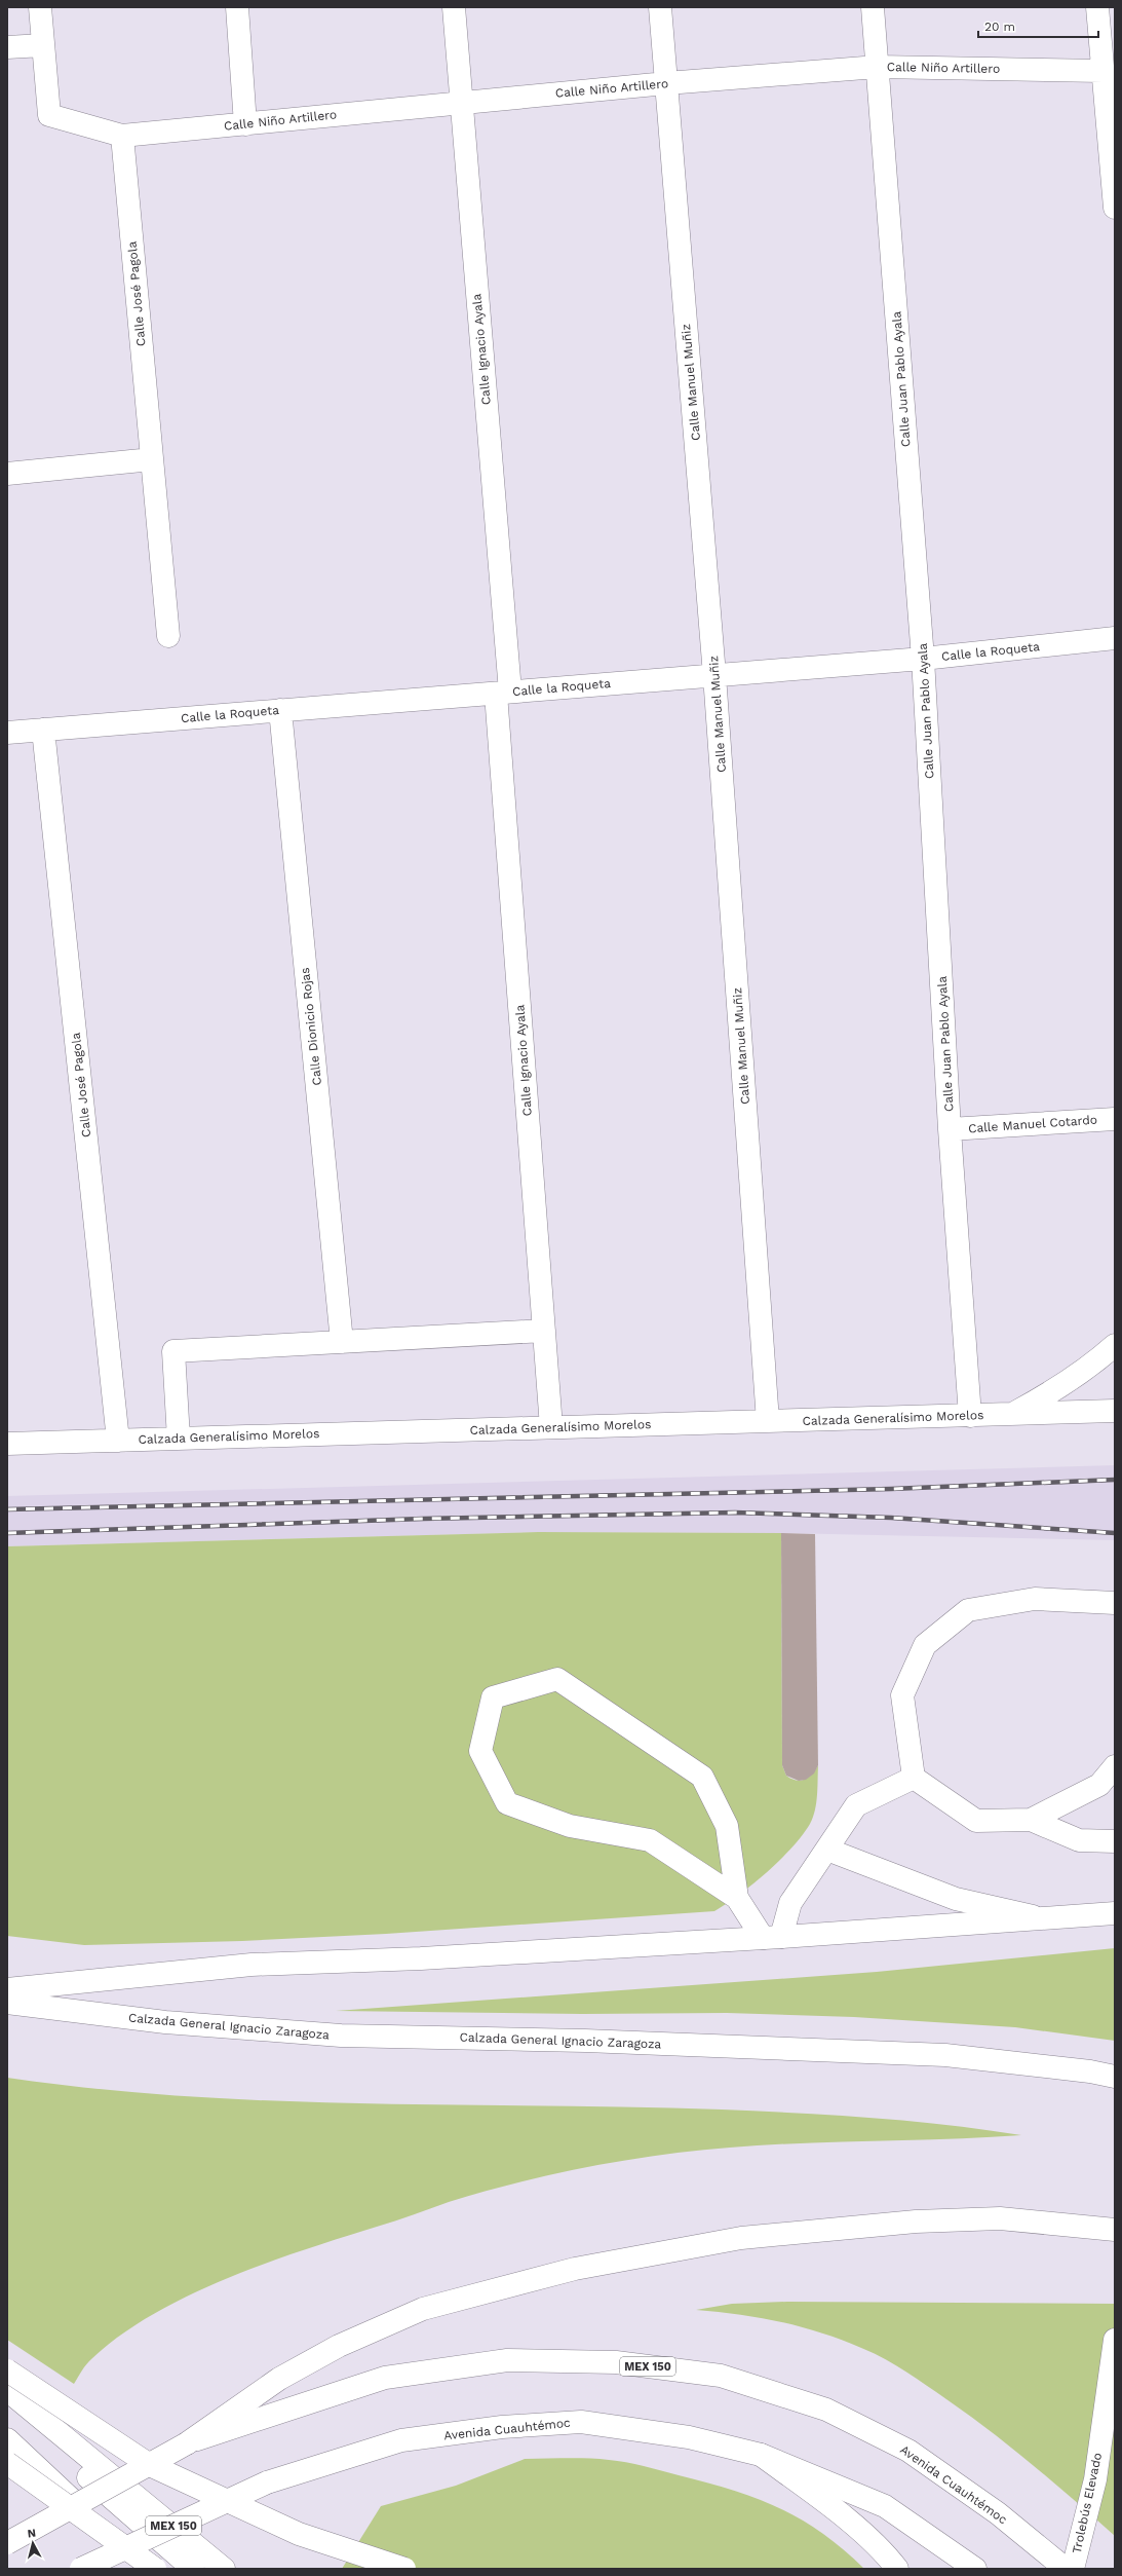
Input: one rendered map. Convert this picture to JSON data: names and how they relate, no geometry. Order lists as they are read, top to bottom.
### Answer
{
  "streets": {
    "main road": [
      "Calle Niño Artillero",
      "Calle José Pagola",
      "Calle Ignacio Ayala",
      "Calle Juan Pablo Ayala",
      "Calle Manuel Muñiz",
      "Calle la Roqueta",
      "Calle Dionicio Rojas",
      "Calle Manuel Cotardo",
      "Calzada Generalísimo Morelos",
      "Calzada General Ignacio Zaragoza",
      "MEX 150",
      "Avenida Cuauhtémoc",
      "Trolebús Elevado"
    ]
  },
  "crossings": [
    ["Calle Niño Artillero", "Calle José Pagola"],
    ["Calle Niño Artillero", "Calle Ignacio Ayala"],
    ["Calle Niño Artillero", "Calle Juan Pablo Ayala"],
    ["Calle Niño Artillero", "Calle Manuel Muñiz"],
    ["Calle José Pagola", "Calle la Roqueta"],
    ["Calle José Pagola", "Calzada Generalísimo Morelos"],
    ["Calle Ignacio Ayala", "Calle la Roqueta"],
    ["Calle Ignacio Ayala", "Calzada Generalísimo Morelos"],
    ["Calle Juan Pablo Ayala", "Calle la Roqueta"],
    ["Calle Juan Pablo Ayala", "Calle Manuel Cotardo"],
    ["Calle Juan Pablo Ayala", "Calzada Generalísimo Morelos"],
    ["Calle Manuel Muñiz", "Calle la Roqueta"],
    ["Calle Manuel Muñiz", "Calzada Generalísimo Morelos"],
    ["Calle la Roqueta", "Calle Dionicio Rojas"]
  ],
  "scale_bar": "20 m",
  "north": "top"
}
